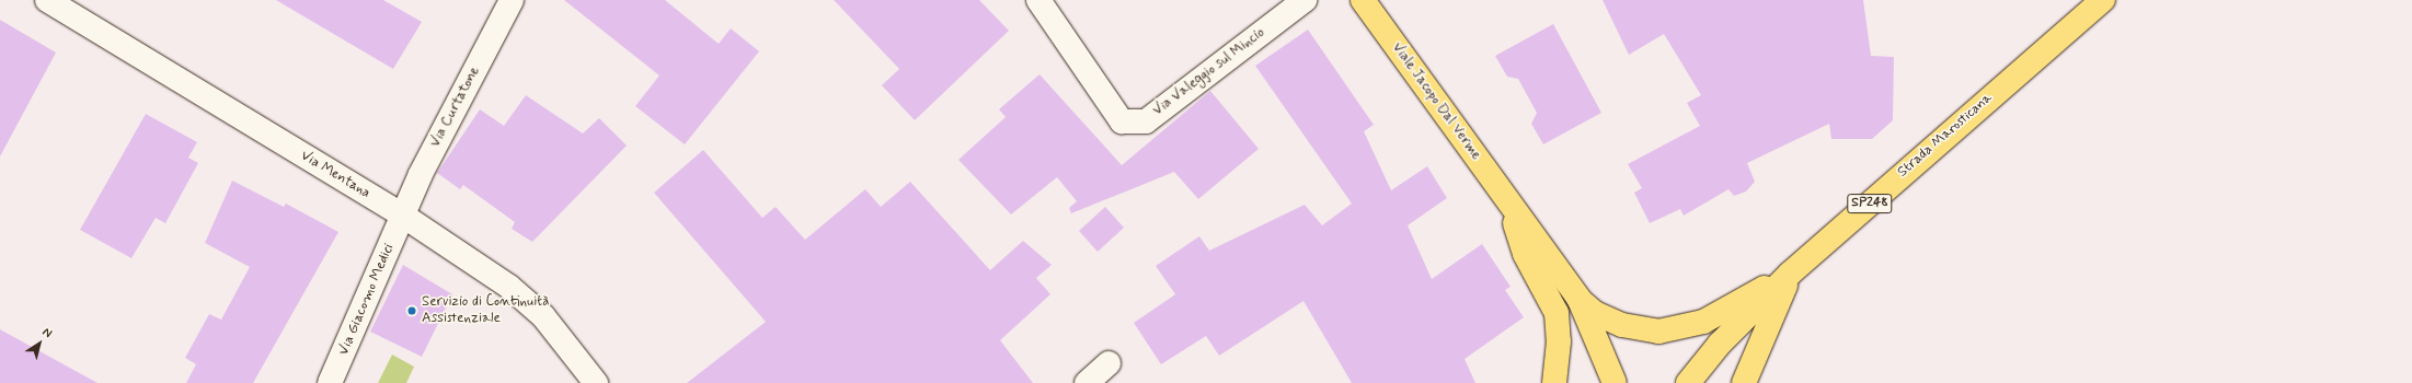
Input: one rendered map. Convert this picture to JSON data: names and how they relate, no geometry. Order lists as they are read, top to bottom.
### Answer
{
  "streets": {
    "main road": ["Viale Jacopo Dal Verme", "Strada Marosticana", "SP248"],
    "street": [
      "Via Valeggio sul Mincio",
      "Via Curtatone",
      "Via Mentana",
      "Via Giacomo Medici"
    ]
  },
  "crossings": [
    ["Viale Jacopo Dal Verme", "Strada Marosticana"],
    ["Via Curtatone", "Via Mentana"],
    ["Via Curtatone", "Via Giacomo Medici"],
    ["Via Mentana", "Via Giacomo Medici"]
  ],
  "places": ["Servizio di Continuità Assistenziale"],
  "north": "top right"
}
